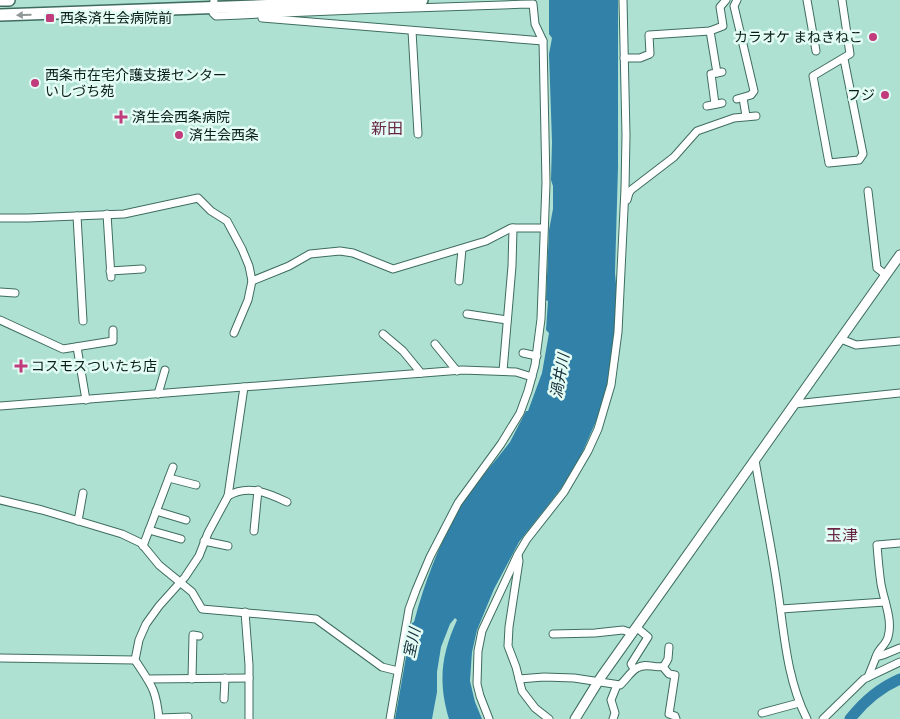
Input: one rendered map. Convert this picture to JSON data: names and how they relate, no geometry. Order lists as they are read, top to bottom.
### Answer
{
  "districts": ["新田", "玉津"],
  "water": ["渦井川", "室川"],
  "places": {
    "transit": ["西条済生会病院前"],
    "other": [
      "カラオケ まねきねこ",
      "西条市在宅介護支援センター いしづち苑",
      "フジ",
      "済生会西条"
    ],
    "health": ["済生会西条病院", "コスモスついたち店"]
  }
}
